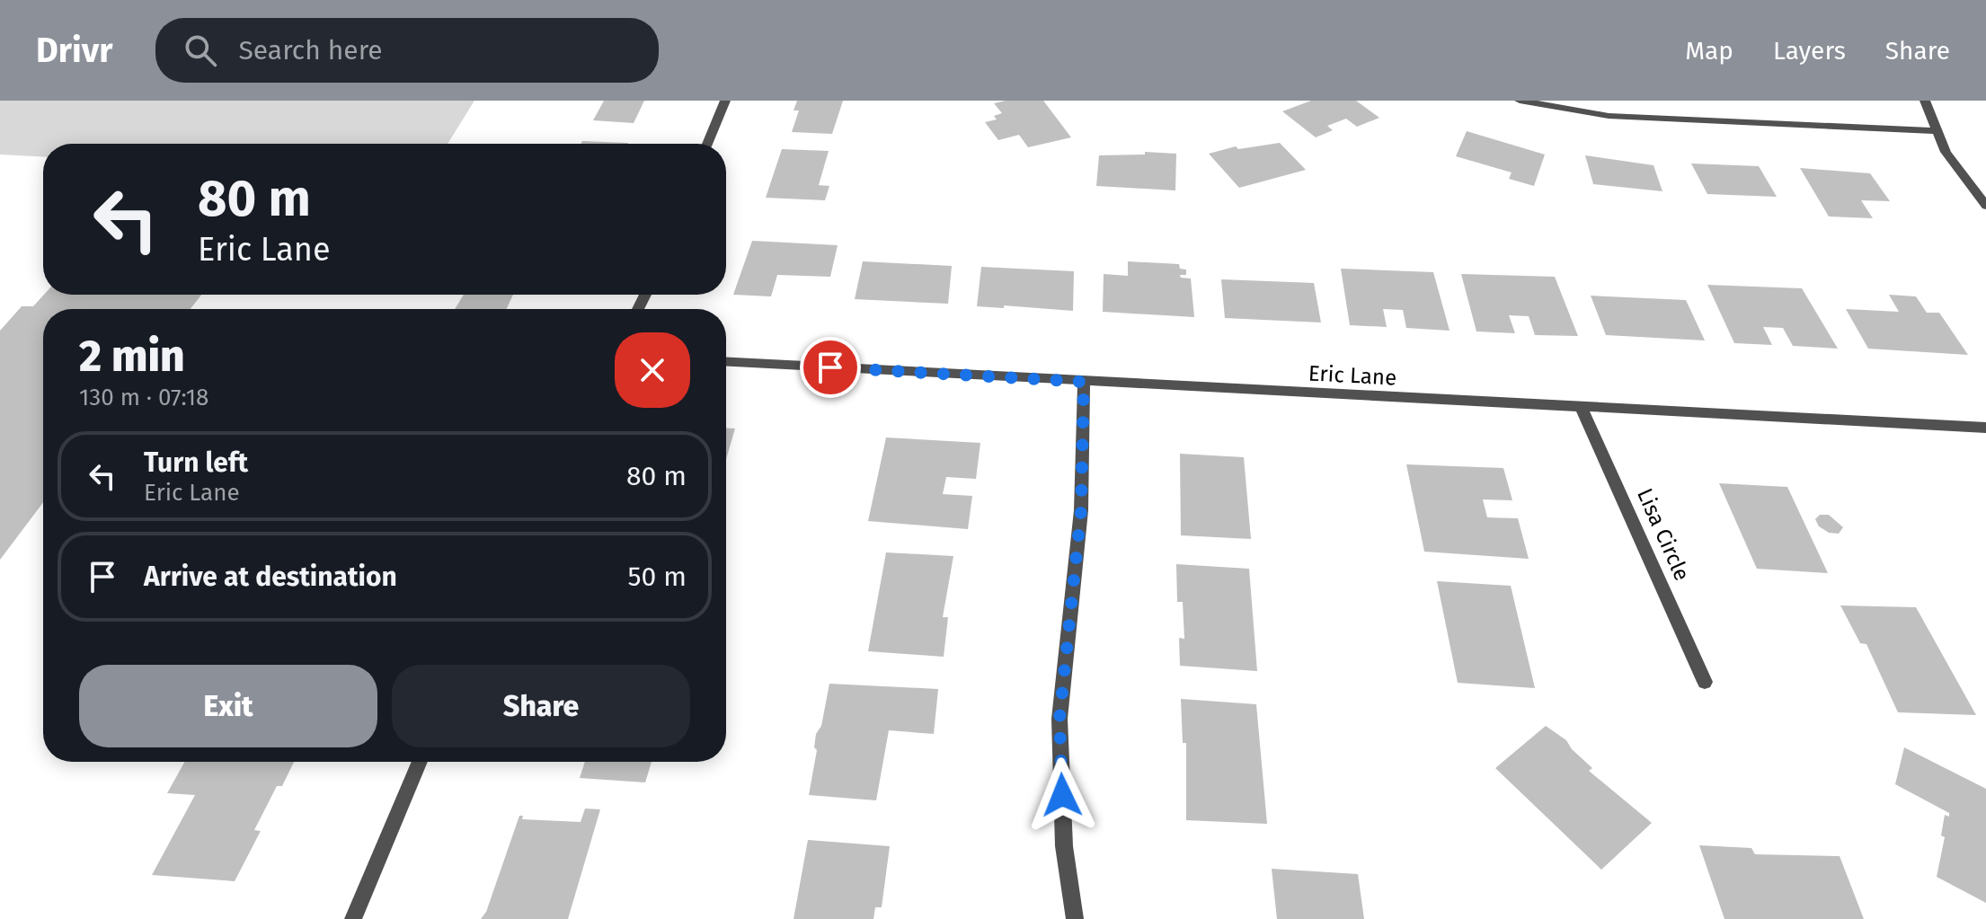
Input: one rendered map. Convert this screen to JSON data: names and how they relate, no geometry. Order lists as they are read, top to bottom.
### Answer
{
  "streets": {
    "street": ["Eric Lane", "Lisa Circle"]
  },
  "crossings": [
    ["Eric Lane", "Lisa Circle"]
  ],
  "page": {
    "header": "Drivr",
    "search": "Search here",
    "nav": ["Map", "Layers", "Share"],
    "turn": ["80 m", "Eric Lane"],
    "heading": ["2 min", "130 m · 07:18"],
    "list": [
      {
        "name": "Turn left",
        "note": "Eric Lane",
        "value": "80 m"
      },
      {
        "name": "Arrive at destination",
        "value": "50 m"
      }
    ],
    "buttons": ["Exit", "Share"]
  }
}
